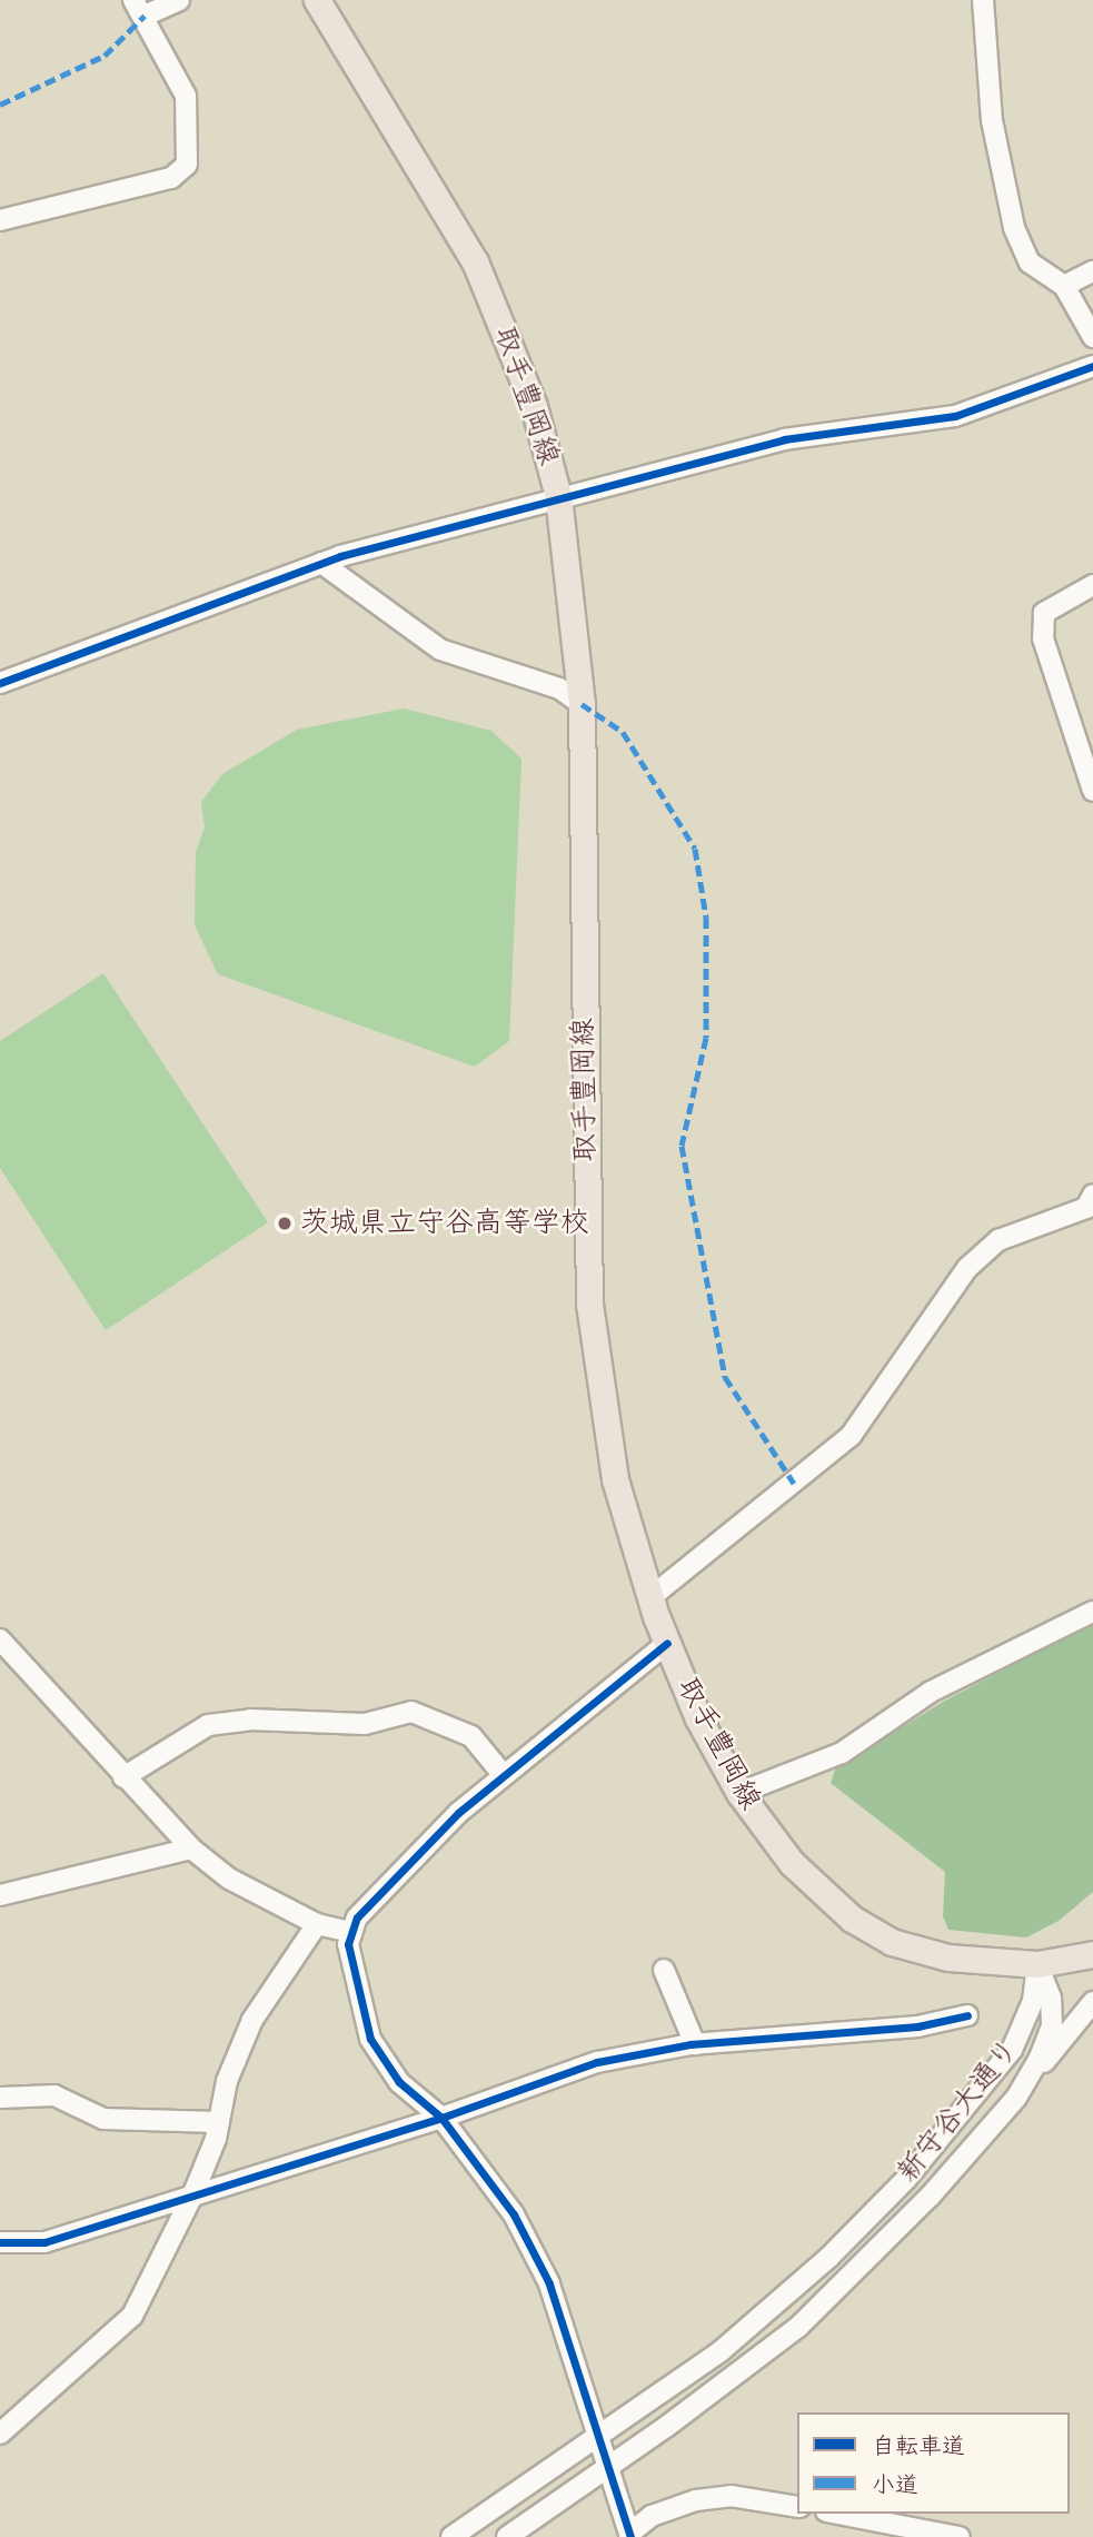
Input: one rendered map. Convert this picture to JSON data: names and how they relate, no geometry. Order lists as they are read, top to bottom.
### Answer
{
  "streets": {
    "main road": ["取手豊岡線"],
    "street": ["新守谷大通り"]
  },
  "crossings": [
    ["取手豊岡線", "新守谷大通り"]
  ],
  "places": ["茨城県立守谷高等学校"],
  "legend": ["自転車道", "小道"]
}
